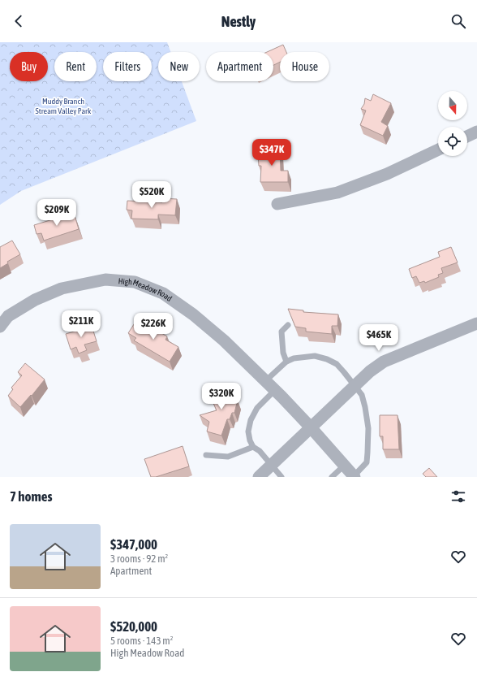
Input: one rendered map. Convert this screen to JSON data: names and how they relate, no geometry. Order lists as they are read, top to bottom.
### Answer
{
  "streets": {
    "street": ["High Meadow Road"]
  },
  "parks": ["Muddy Branch Stream Valley Park"],
  "north": "bottom",
  "page": {
    "header": "Nestly",
    "chip": [
      "Buy",
      "Rent",
      "Filters",
      "New",
      "Apartment",
      "House"
    ],
    "price": [
      "$347K",
      "$520K",
      "$209K",
      "$211K",
      "$226K",
      "$465K",
      "$320K"
    ],
    "heading": "7 homes",
    "list": [
      {
        "name": "$347,000",
        "note": "3 rooms · 92 m² · Apartment"
      },
      {
        "name": "$520,000",
        "note": "5 rooms · 143 m² · High Meadow Road"
      }
    ]
  }
}
